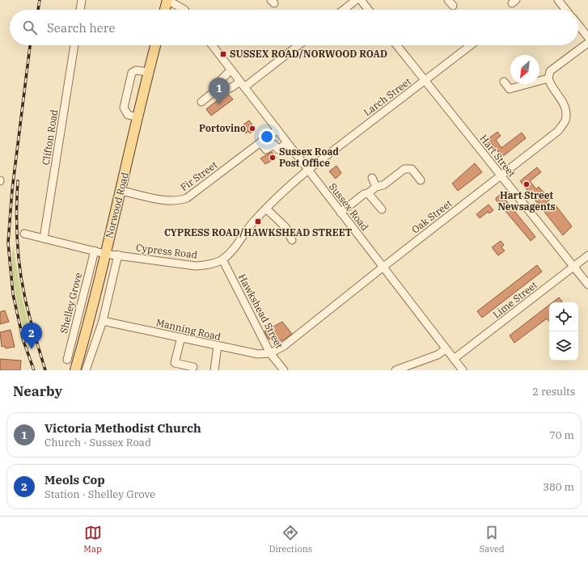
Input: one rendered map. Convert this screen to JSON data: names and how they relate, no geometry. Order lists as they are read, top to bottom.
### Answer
{
  "streets": {
    "main road": ["Norwood Road"],
    "street": [
      "Larch Street",
      "Clifton Road",
      "Hart Street",
      "Fir Street",
      "Sussex Road",
      "Oak Street",
      "Cypress Road",
      "Lime Street",
      "Shelley Grove",
      "Hawkshead Street",
      "Manning Road"
    ]
  },
  "crossings": [
    ["Larch Street", "Hart Street"],
    ["Larch Street", "Sussex Road"],
    ["Larch Street", "Cypress Road"],
    ["Clifton Road", "Cypress Road"],
    ["Hart Street", "Oak Street"],
    ["Hart Street", "Lime Street"],
    ["Fir Street", "Norwood Road"],
    ["Fir Street", "Sussex Road"],
    ["Norwood Road", "Cypress Road"],
    ["Sussex Road", "Oak Street"],
    ["Sussex Road", "Cypress Road"],
    ["Sussex Road", "Lime Street"],
    ["Oak Street", "Hawkshead Street"],
    ["Oak Street", "Manning Road"],
    ["Cypress Road", "Shelley Grove"],
    ["Cypress Road", "Hawkshead Street"],
    ["Hawkshead Street", "Manning Road"]
  ],
  "places": {
    "transit": ["SUSSEX ROAD/NORWOOD ROAD", "CYPRESS ROAD/HAWKSHEAD STREET"],
    "other": ["Portovino", "Sussex Road Post Office", "Hart Street Newsagents"]
  },
  "north": "bottom left",
  "page": {
    "search": "Search here",
    "pins": ["1", "2"],
    "heading": ["Nearby", "2 results"],
    "list": [
      {
        "mark": "1",
        "name": "Victoria Methodist Church",
        "note": "Church · Sussex Road",
        "value": "70 m"
      },
      {
        "mark": "2",
        "name": "Meols Cop",
        "note": "Station · Shelley Grove",
        "value": "380 m"
      }
    ],
    "nav": ["Map", "Directions", "Saved"]
  }
}
